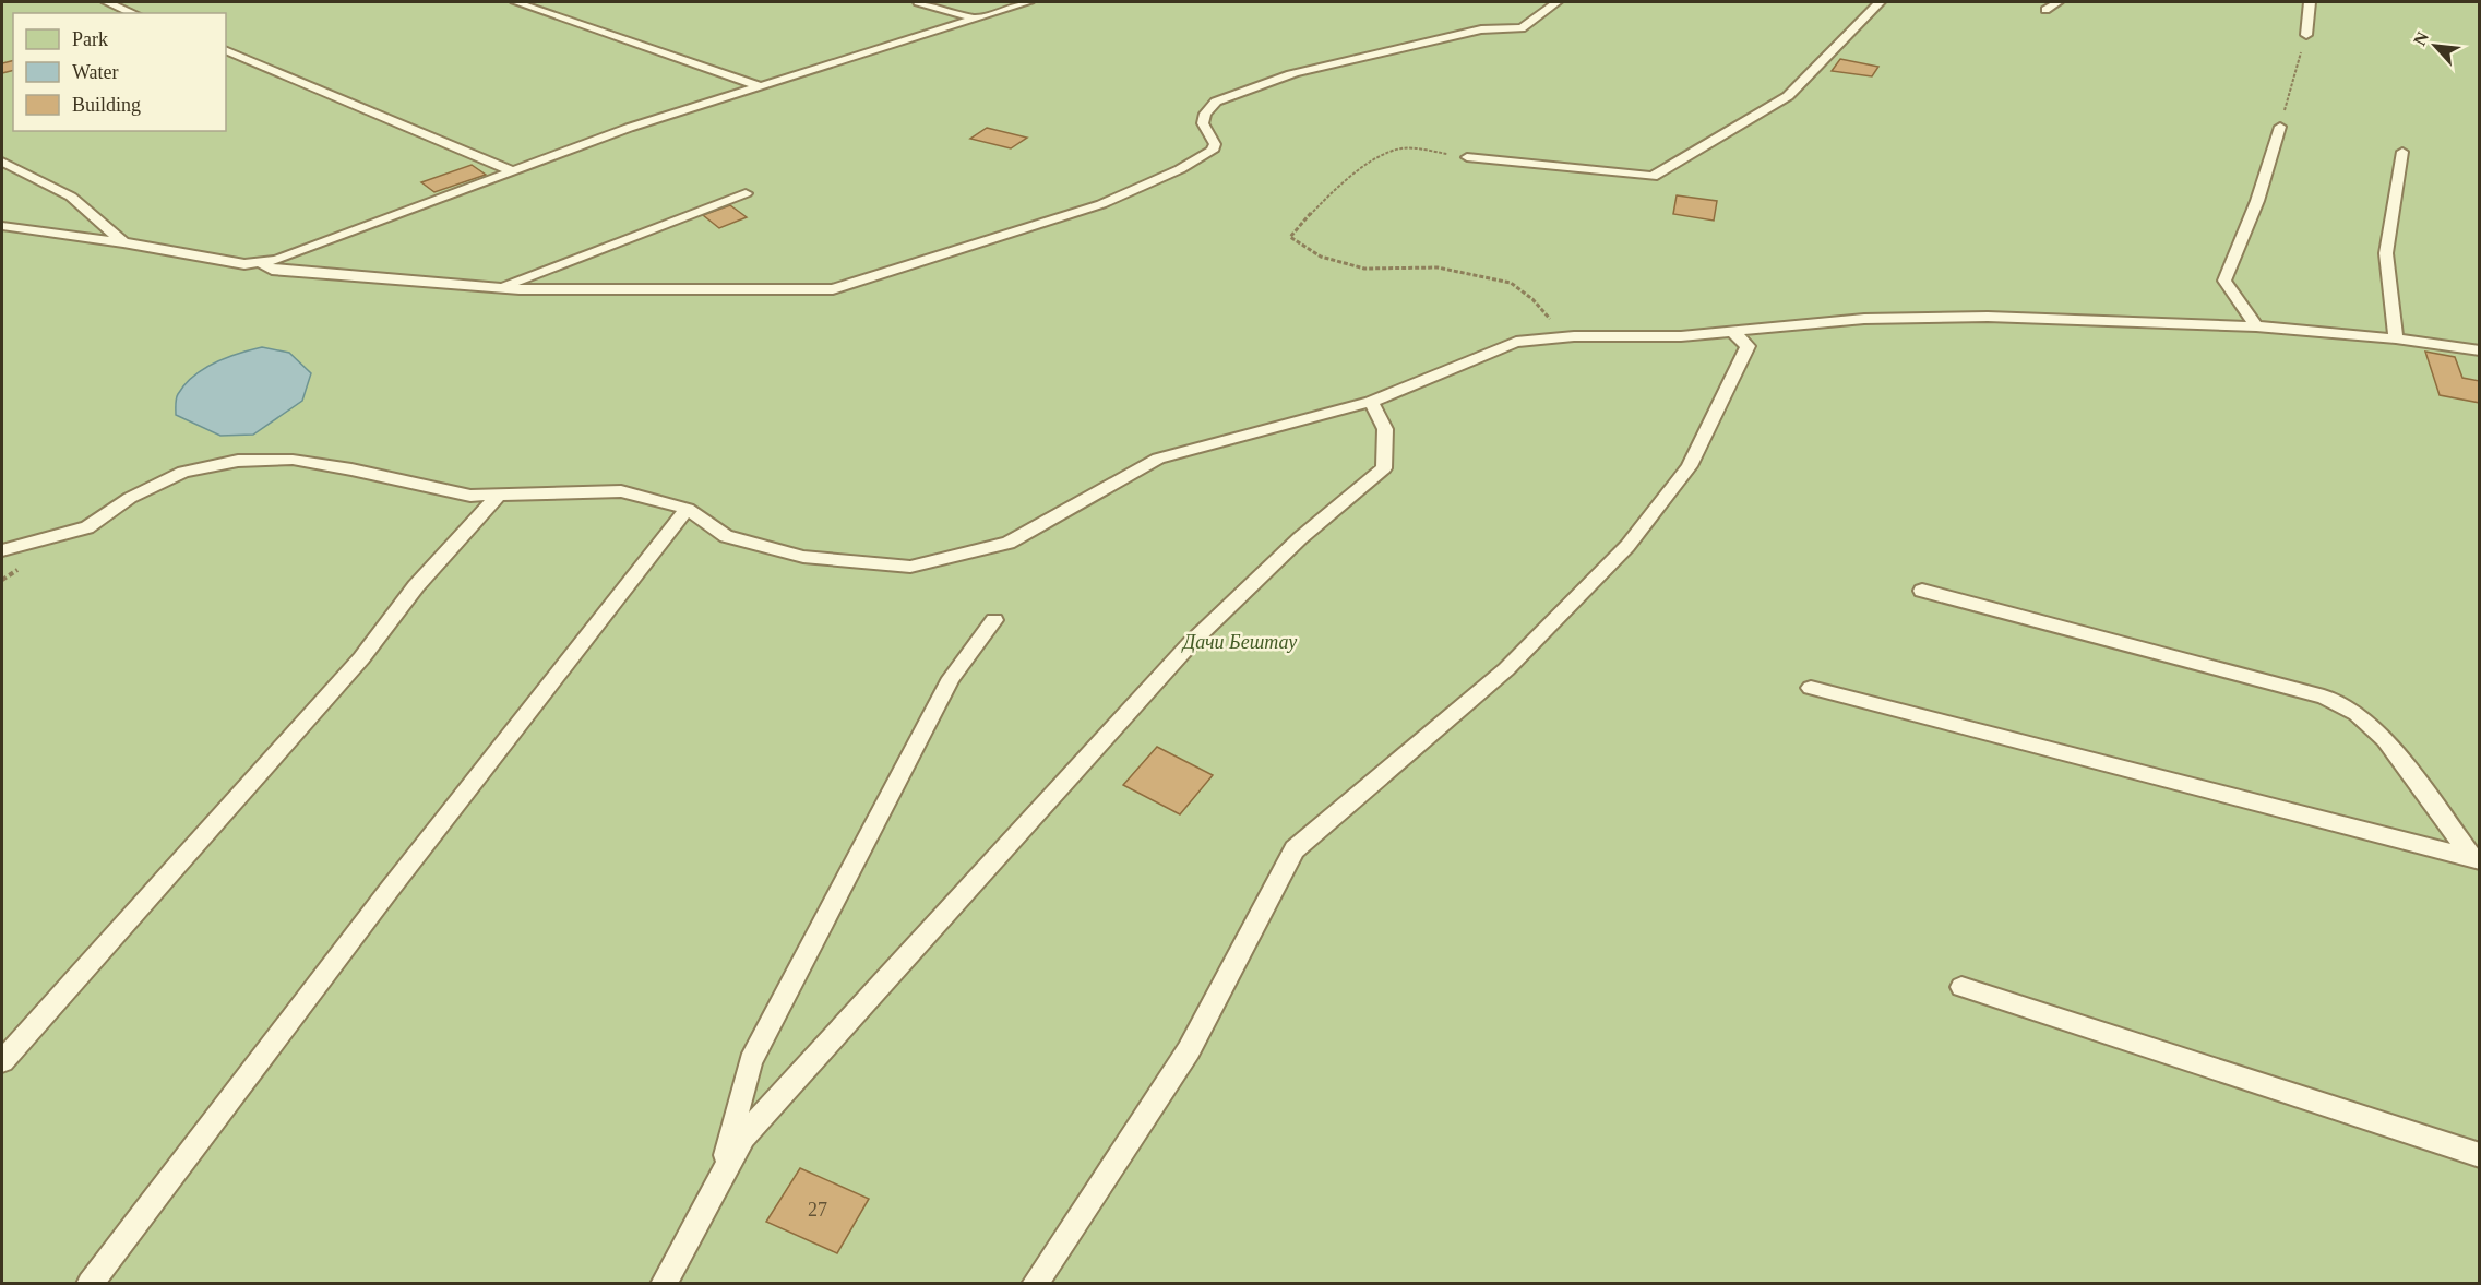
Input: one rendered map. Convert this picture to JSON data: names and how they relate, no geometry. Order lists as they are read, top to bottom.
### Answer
{
  "parks": ["Дачи Бештау"],
  "house_numbers": ["27"],
  "legend": ["Park", "Water", "Building"],
  "north": "top left"
}
